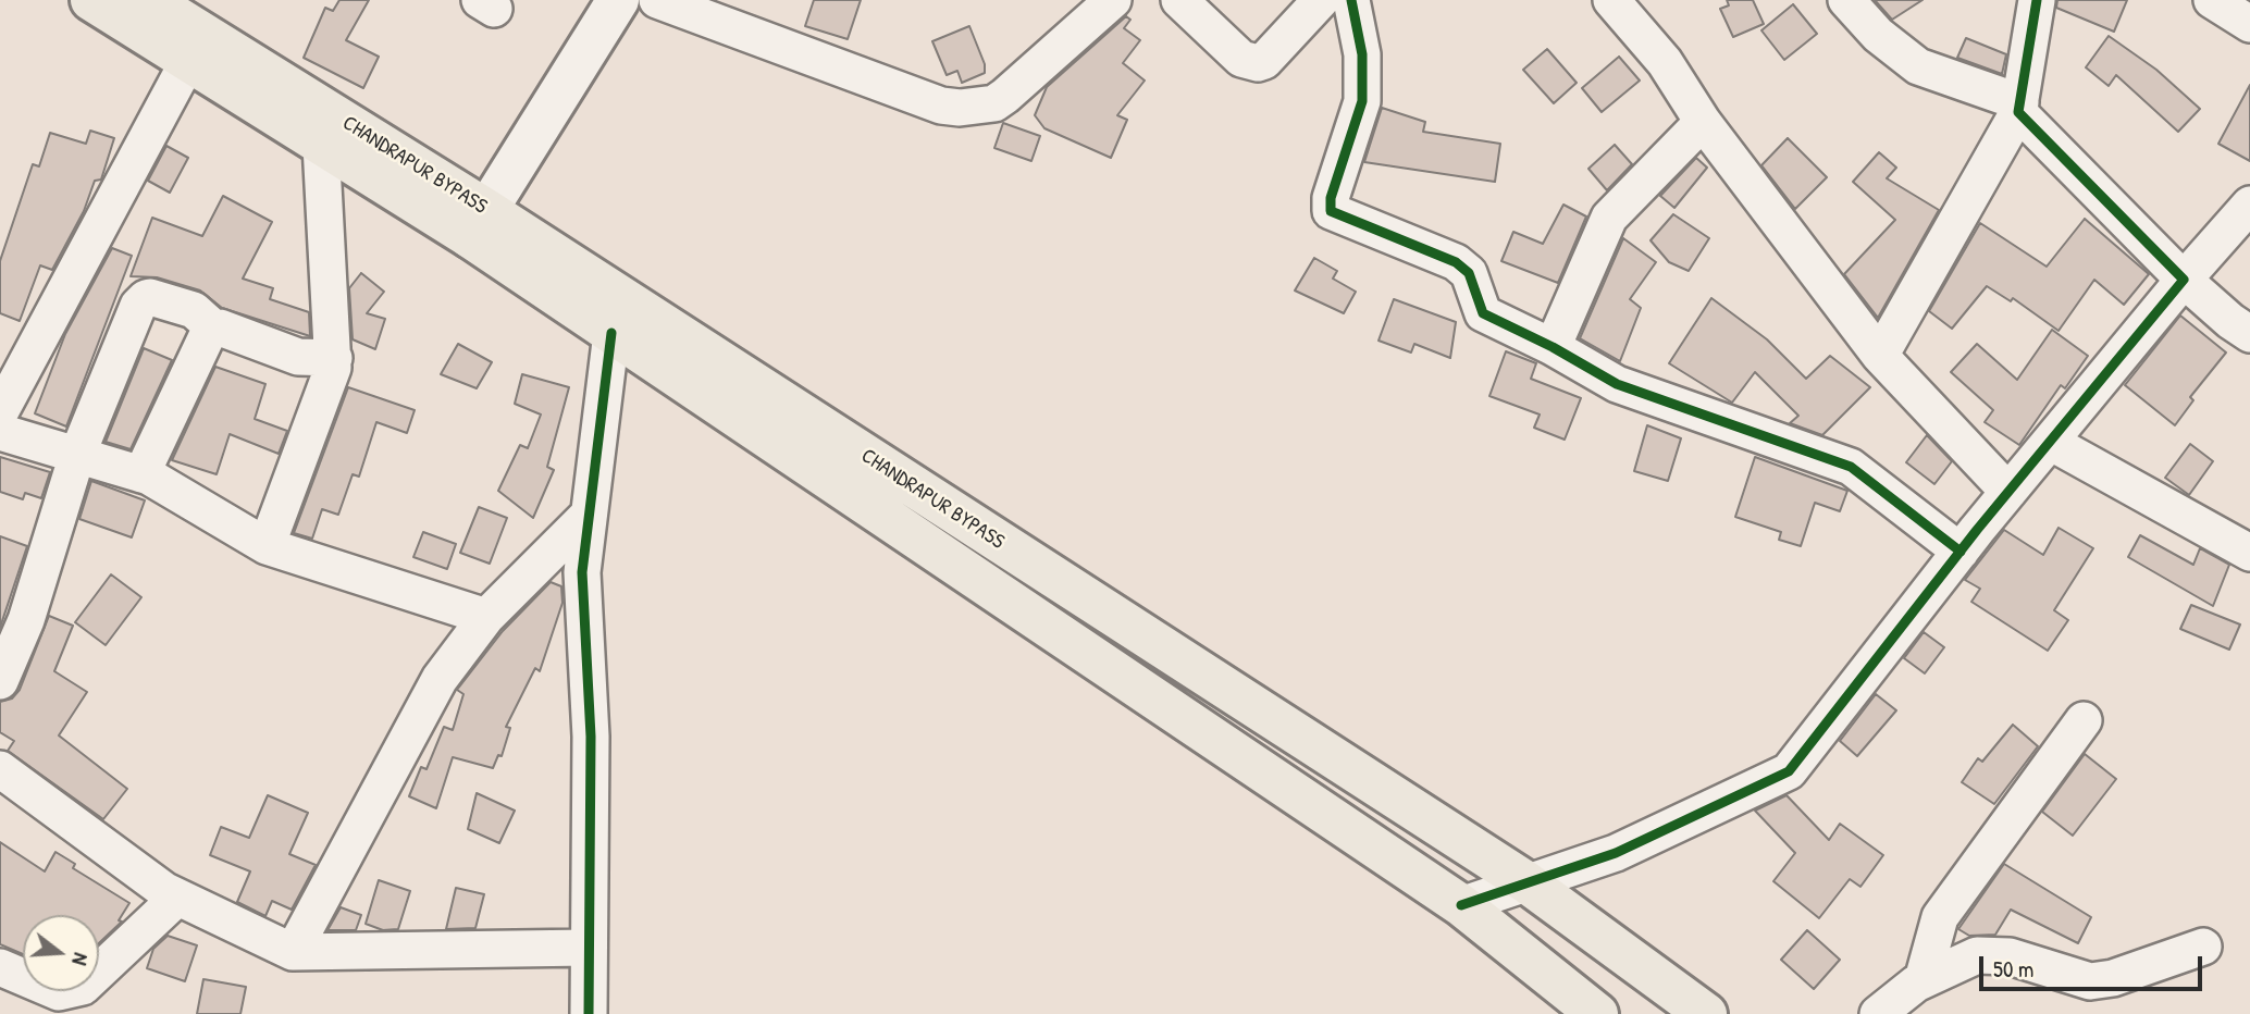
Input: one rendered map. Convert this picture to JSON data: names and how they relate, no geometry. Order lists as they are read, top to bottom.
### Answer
{
  "streets": {
    "highway": ["CHANDRAPUR BYPASS"]
  },
  "scale_bar": "50 m",
  "north": "right"
}
